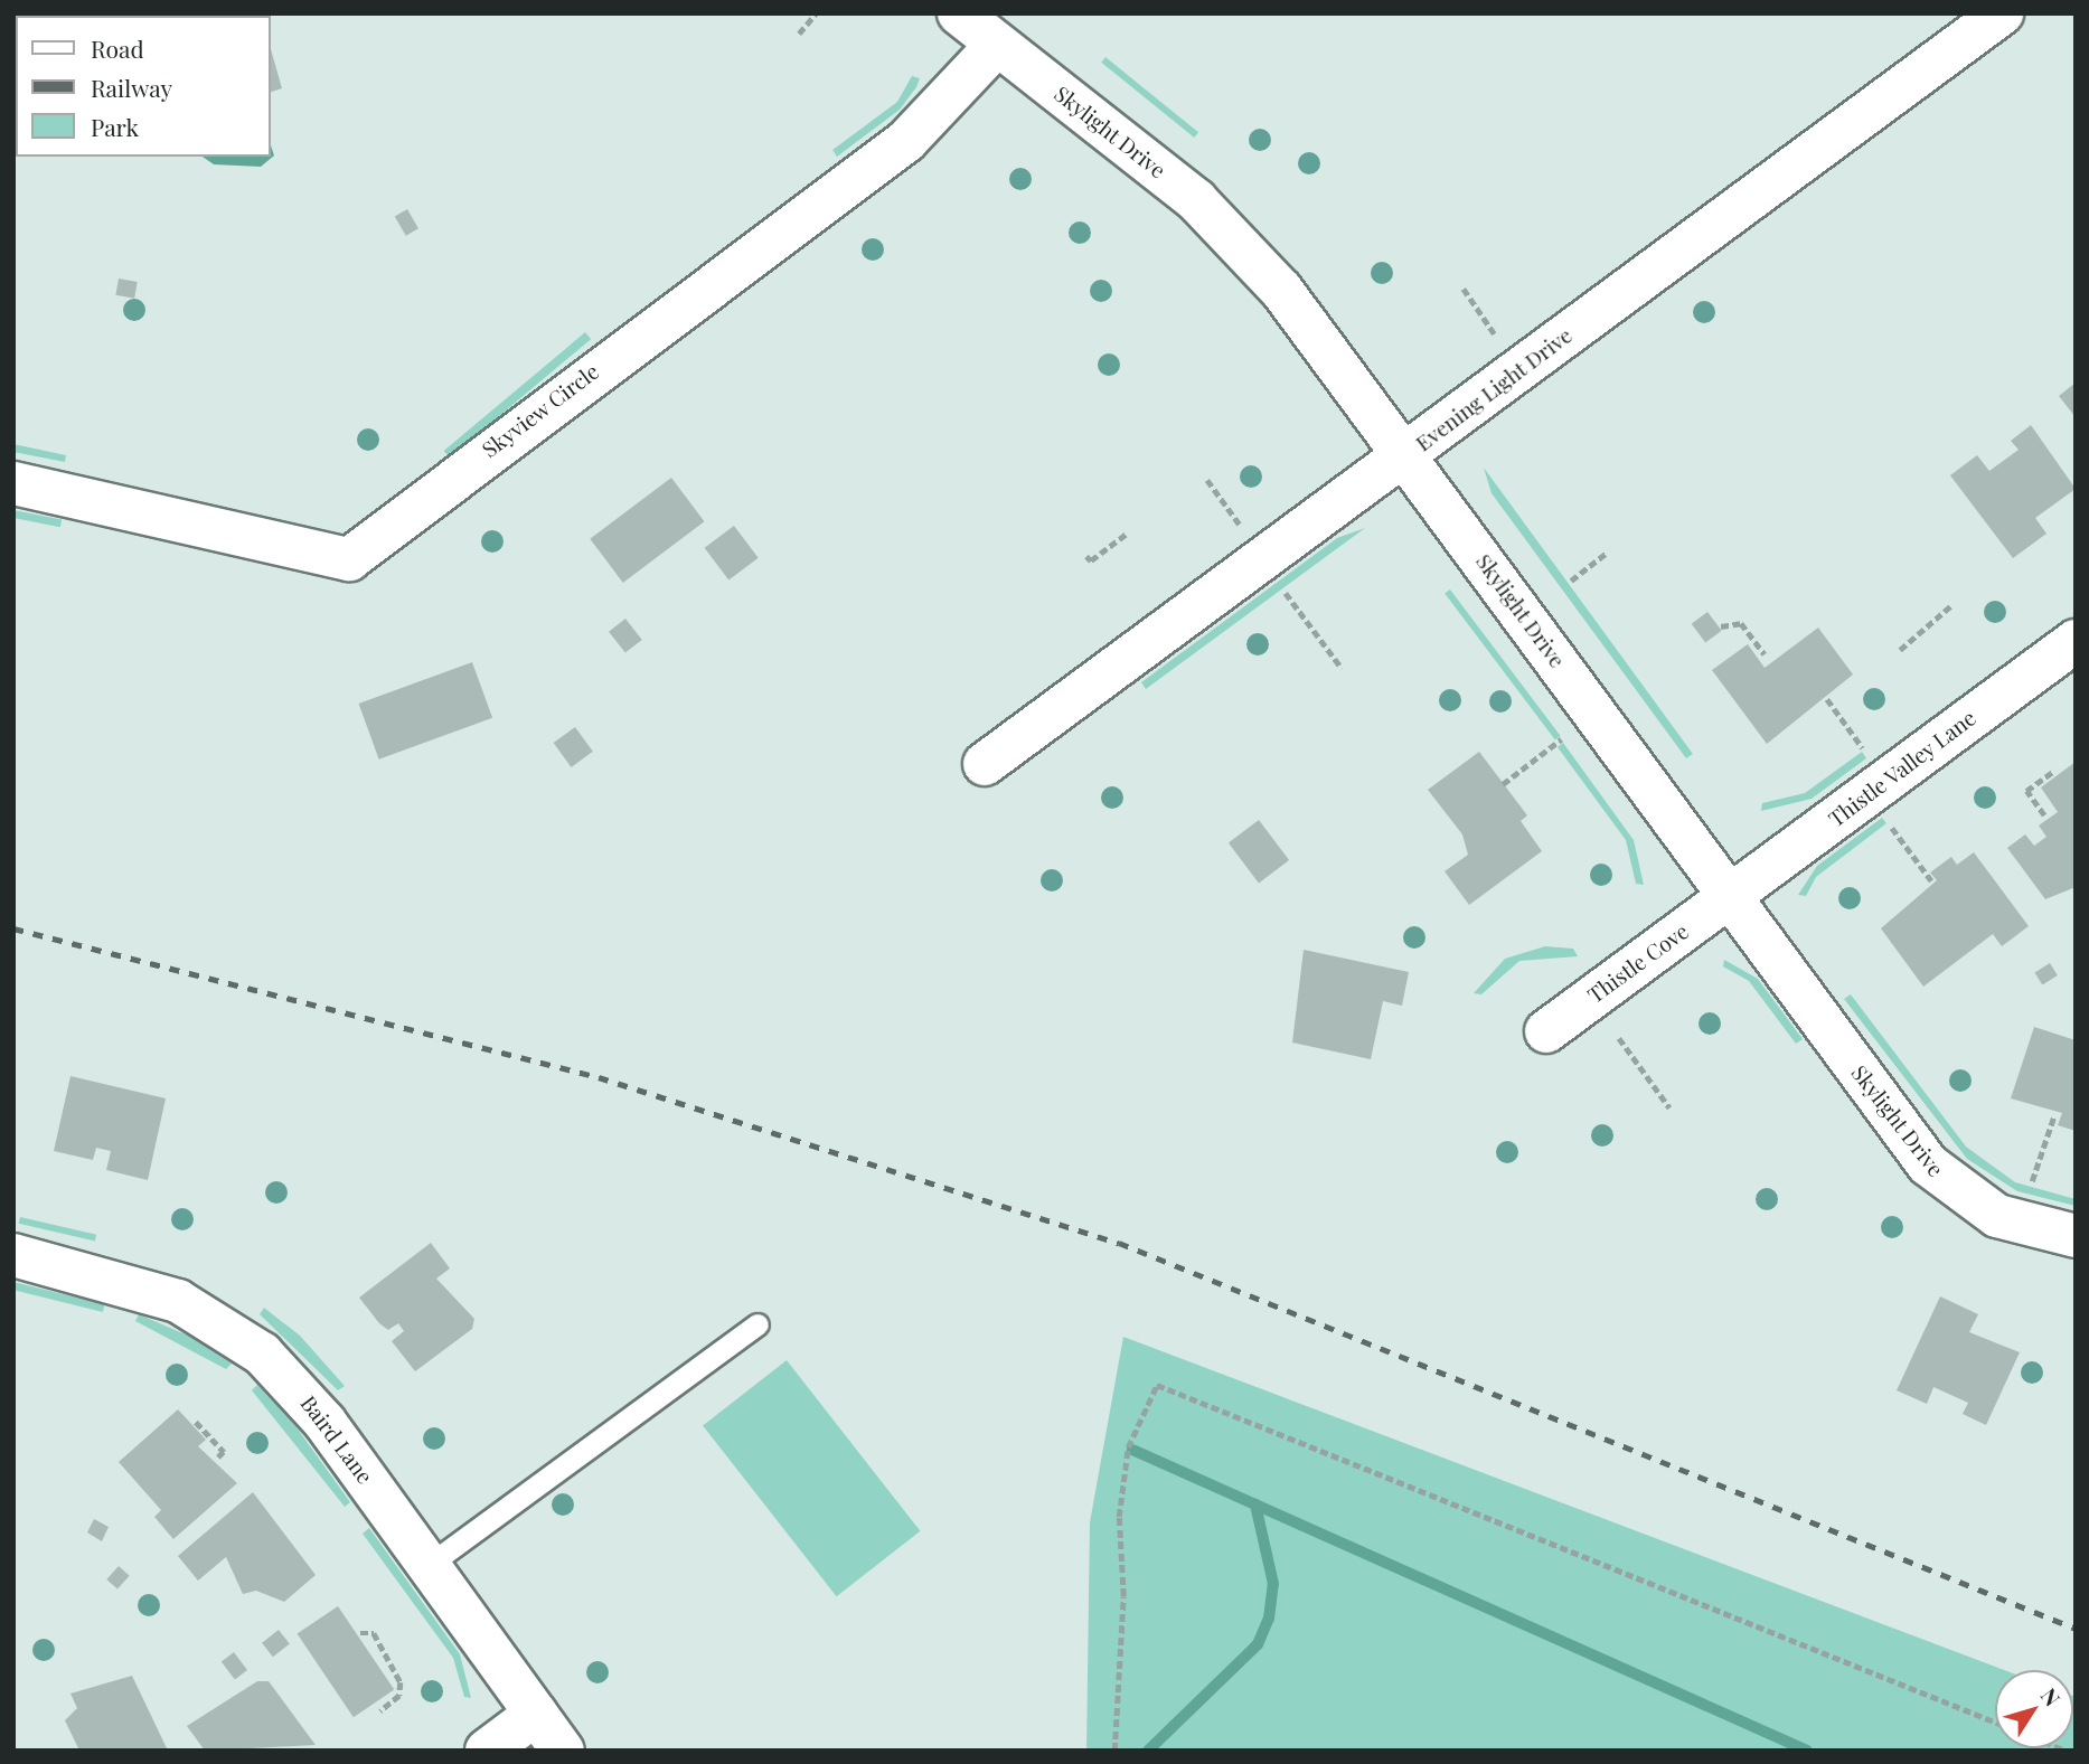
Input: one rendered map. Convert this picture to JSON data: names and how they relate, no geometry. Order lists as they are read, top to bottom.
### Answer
{
  "streets": {
    "street": [
      "Skylight Drive",
      "Evening Light Drive",
      "Skyview Circle",
      "Thistle Valley Lane",
      "Thistle Cove",
      "Baird Lane"
    ]
  },
  "crossings": [
    ["Skylight Drive", "Evening Light Drive"],
    ["Skylight Drive", "Skyview Circle"],
    ["Skylight Drive", "Thistle Valley Lane"],
    ["Skylight Drive", "Thistle Cove"],
    ["Thistle Valley Lane", "Thistle Cove"]
  ],
  "legend": ["Road", "Railway", "Park"],
  "north": "top right"
}
